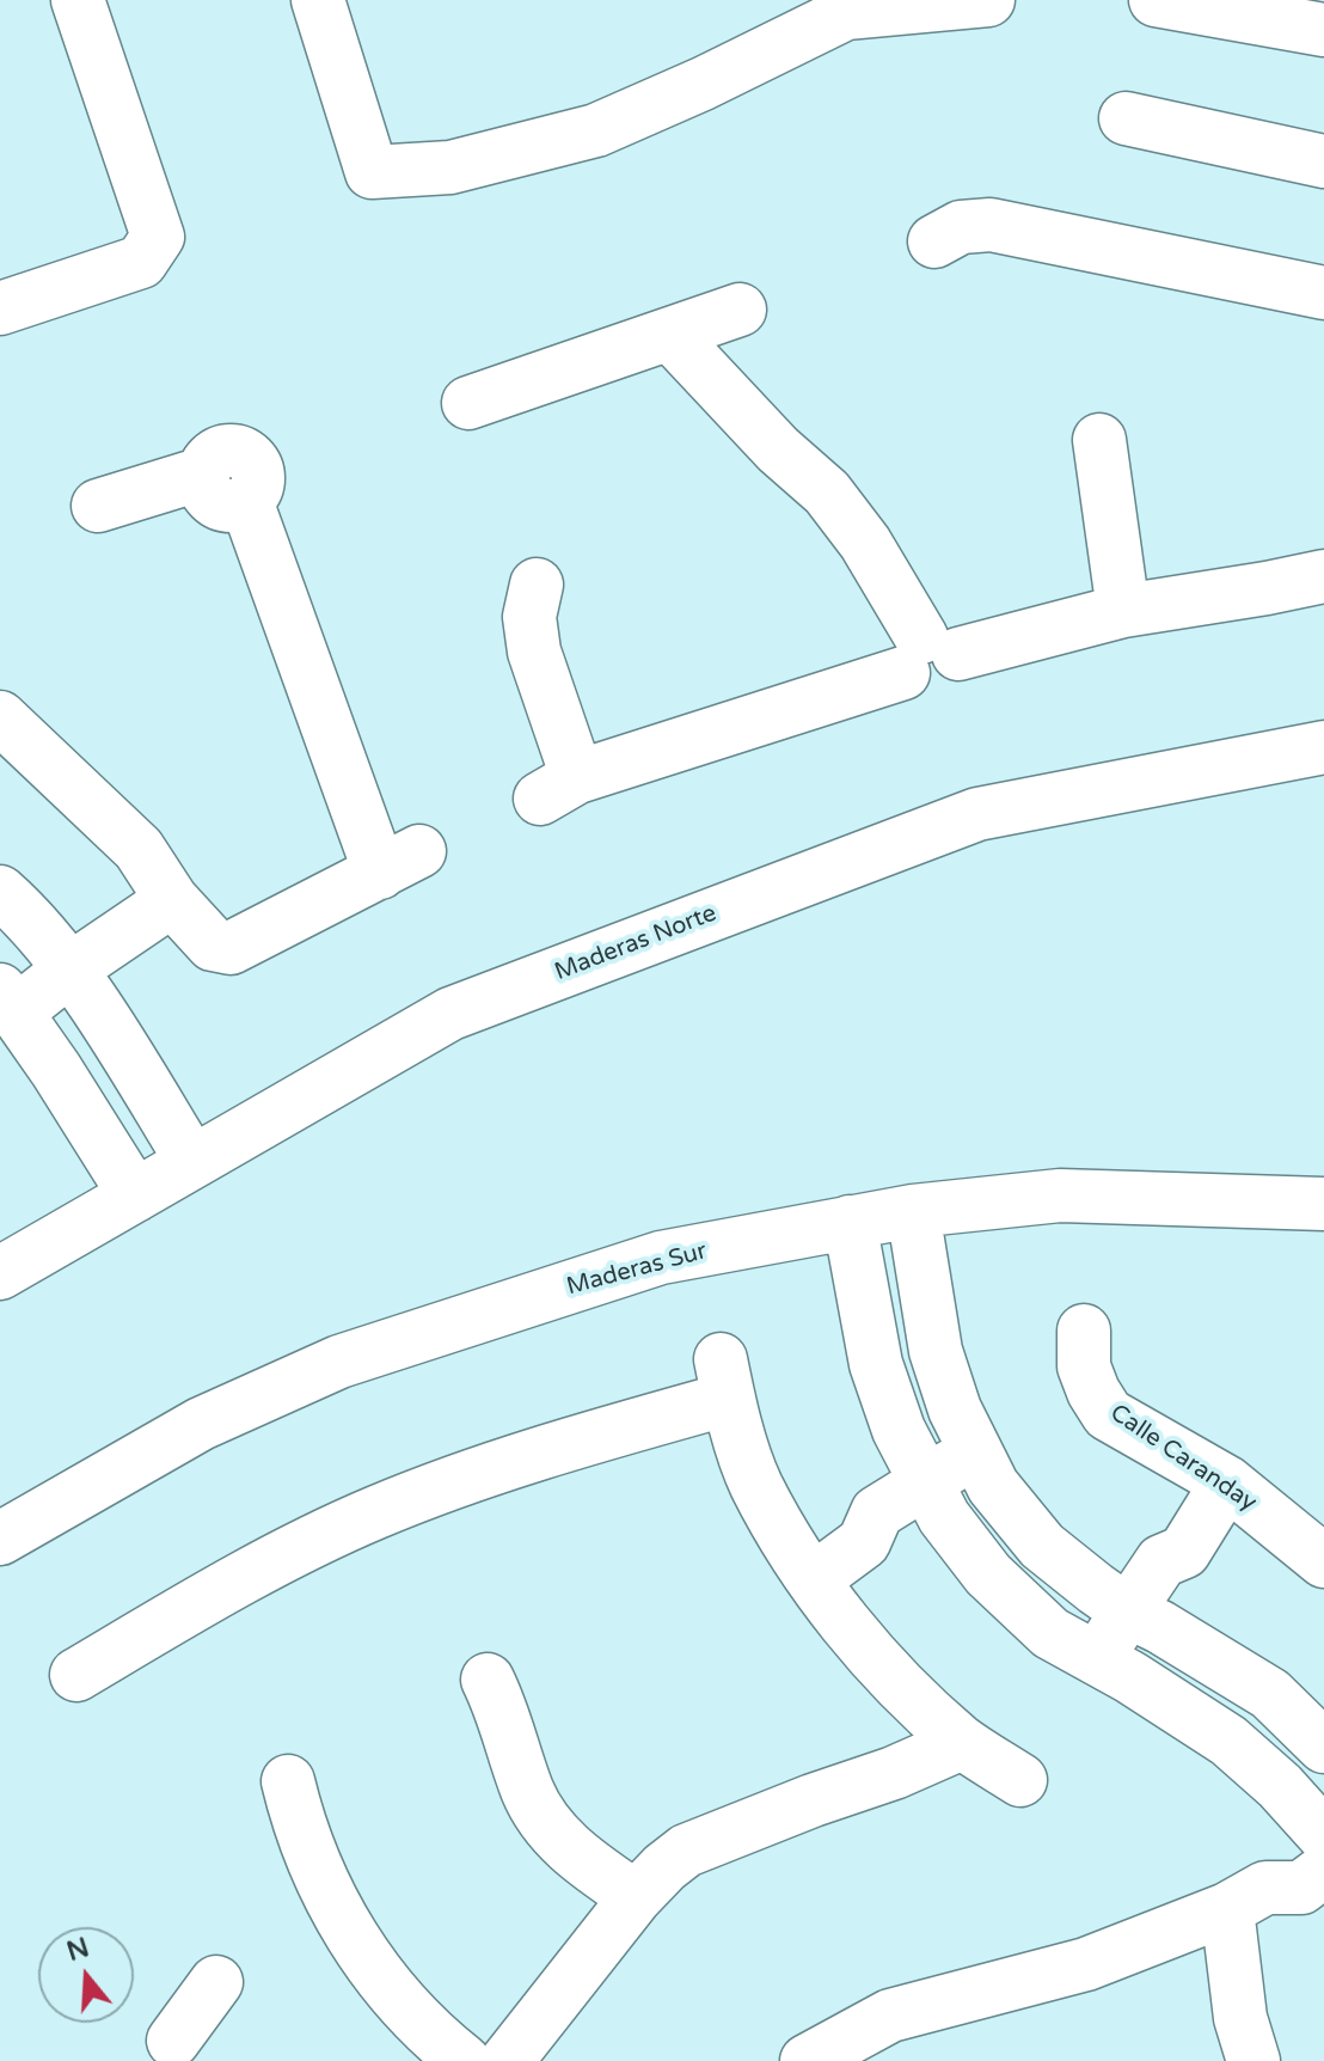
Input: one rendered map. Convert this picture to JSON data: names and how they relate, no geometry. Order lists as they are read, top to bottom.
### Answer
{
  "streets": {
    "street": ["Maderas Norte", "Maderas Sur", "Calle Caranday"]
  },
  "north": "top"
}
